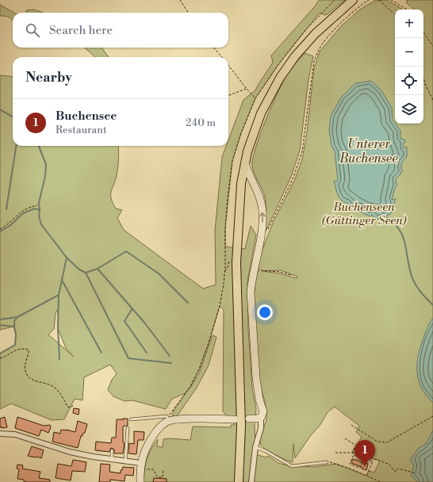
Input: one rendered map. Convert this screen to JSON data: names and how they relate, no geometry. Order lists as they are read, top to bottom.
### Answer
{
  "water": ["Unterer Buchensee"],
  "parks": ["Buchenseen (Güttinger Seen)"],
  "page": {
    "map_buttons": ["+", "−"],
    "search": "Search here",
    "heading": "Nearby",
    "list": [
      {
        "mark": "1",
        "name": "Buchensee",
        "note": "Restaurant",
        "value": "240 m"
      }
    ],
    "pins": "1"
  }
}
